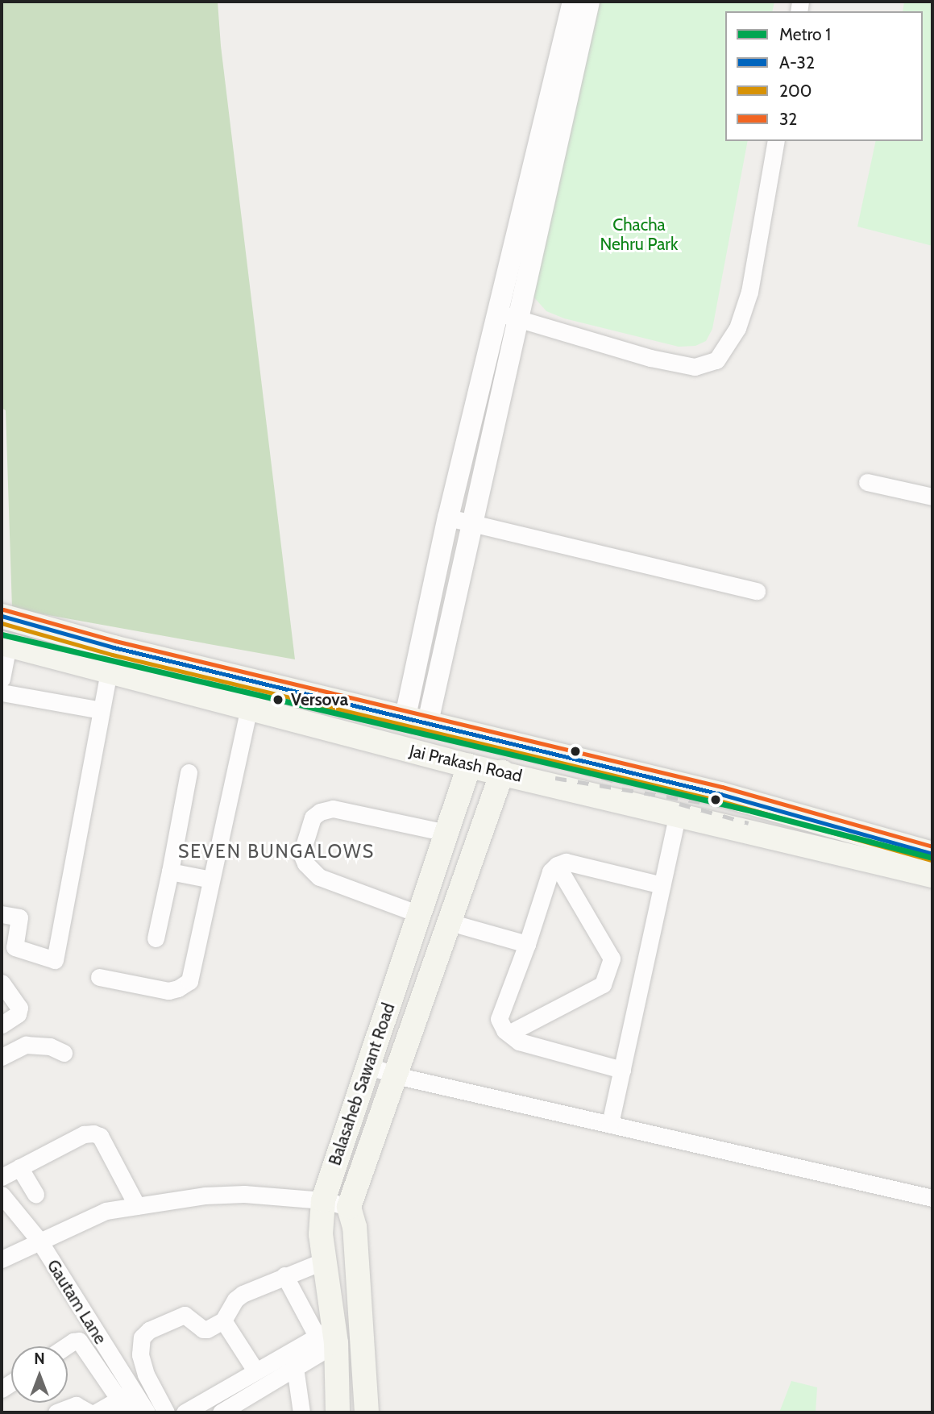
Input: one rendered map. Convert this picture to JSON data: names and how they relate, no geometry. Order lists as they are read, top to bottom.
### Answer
{
  "streets": {
    "main road": ["Jai Prakash Road", "Balasaheb Sawant Road"],
    "street": ["Gautam Lane"]
  },
  "crossings": [
    ["Jai Prakash Road", "Balasaheb Sawant Road"]
  ],
  "districts": ["SEVEN BUNGALOWS"],
  "parks": ["Chacha Nehru Park"],
  "places": ["Versova"],
  "lines": [
    "transit line 32",
    "transit line A-32",
    "transit line 200",
    "metro line 1"
  ],
  "legend": [
    "Metro 1",
    "A-32",
    "200",
    "32"
  ],
  "north": "top"
}
